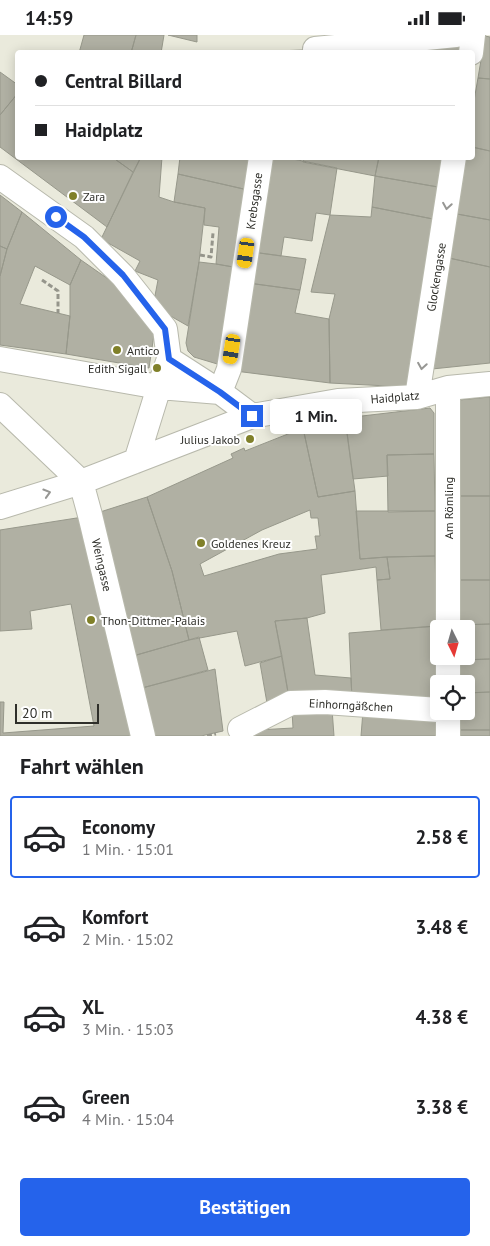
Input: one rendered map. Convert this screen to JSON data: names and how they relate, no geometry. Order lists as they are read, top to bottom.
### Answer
{
  "streets": {
    "street": [
      "Krebsgasse",
      "Glockengasse",
      "Haidplatz",
      "Am Römling",
      "Weingasse",
      "Einhorngäßchen"
    ]
  },
  "crossings": [
    ["Glockengasse", "Haidplatz"],
    ["Haidplatz", "Am Römling"],
    ["Haidplatz", "Weingasse"]
  ],
  "one_way": ["Glockengasse"],
  "places": [
    "Zara",
    "Antico",
    "Edith Sigall",
    "Julius Jakob",
    "Goldenes Kreuz",
    "Thon-Dittmer-Palais"
  ],
  "scale_bar": "20 m",
  "north": "bottom",
  "page": {
    "status": "14:59",
    "banner": ["Central Billard", "Haidplatz"],
    "bubble": "1 Min.",
    "scale": "20 m",
    "heading": "Fahrt wählen",
    "list": [
      {
        "name": "Economy",
        "note": "1 Min. · 15:01",
        "value": "2.58 €"
      },
      {
        "name": "Komfort",
        "note": "2 Min. · 15:02",
        "value": "3.48 €"
      },
      {
        "name": "XL",
        "note": "3 Min. · 15:03",
        "value": "4.38 €"
      },
      {
        "name": "Green",
        "note": "4 Min. · 15:04",
        "value": "3.38 €"
      }
    ],
    "buttons": "Bestätigen"
  }
}
